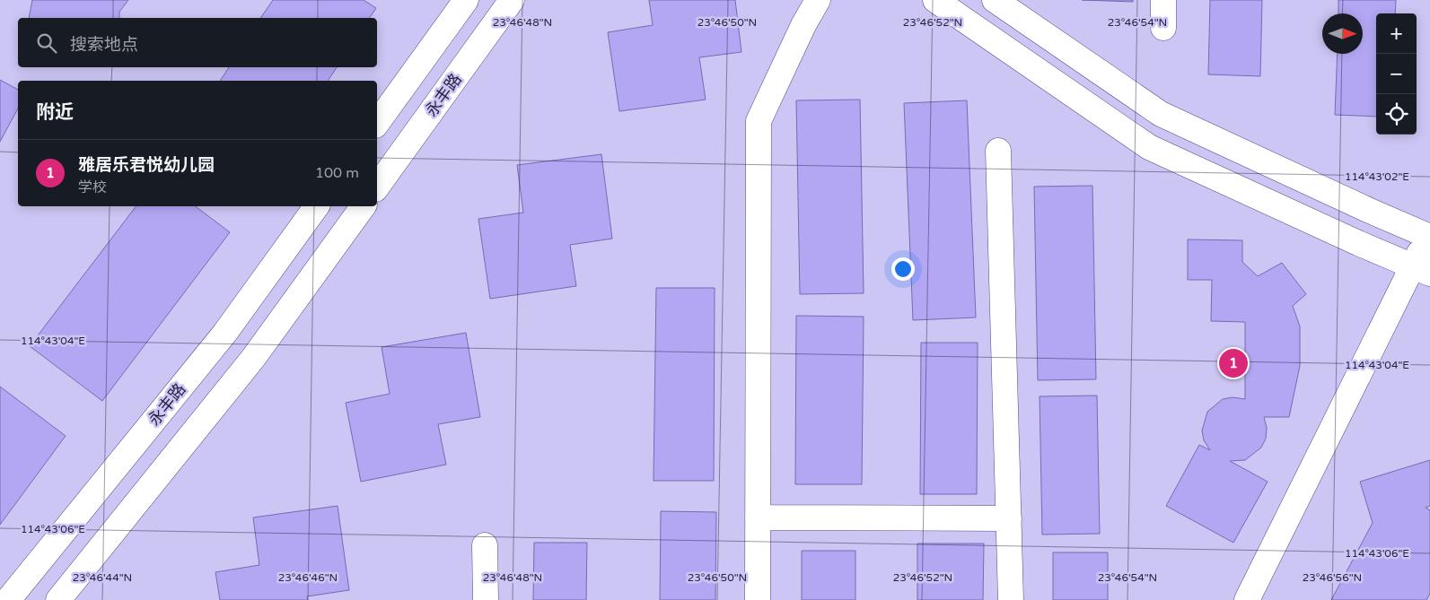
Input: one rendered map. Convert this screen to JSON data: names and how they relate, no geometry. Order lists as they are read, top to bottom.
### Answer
{
  "streets": {
    "street": ["永丰路"]
  },
  "north": "right",
  "page": {
    "map_buttons": ["+", "−"],
    "search": "搜索地点",
    "heading": "附近",
    "list": [
      {
        "mark": "1",
        "name": "雅居乐君悦幼儿园",
        "note": "学校",
        "value": "100 m"
      }
    ],
    "pins": "1"
  },
  "coordinates": [
    "23°46'48\"N",
    "23°46'50\"N",
    "23°46'52\"N",
    "23°46'54\"N",
    "114°43'02\"E",
    "114°43'04\"E",
    "114°43'06\"E",
    "23°46'44\"N",
    "23°46'46\"N",
    "23°46'56\"N"
  ]
}
